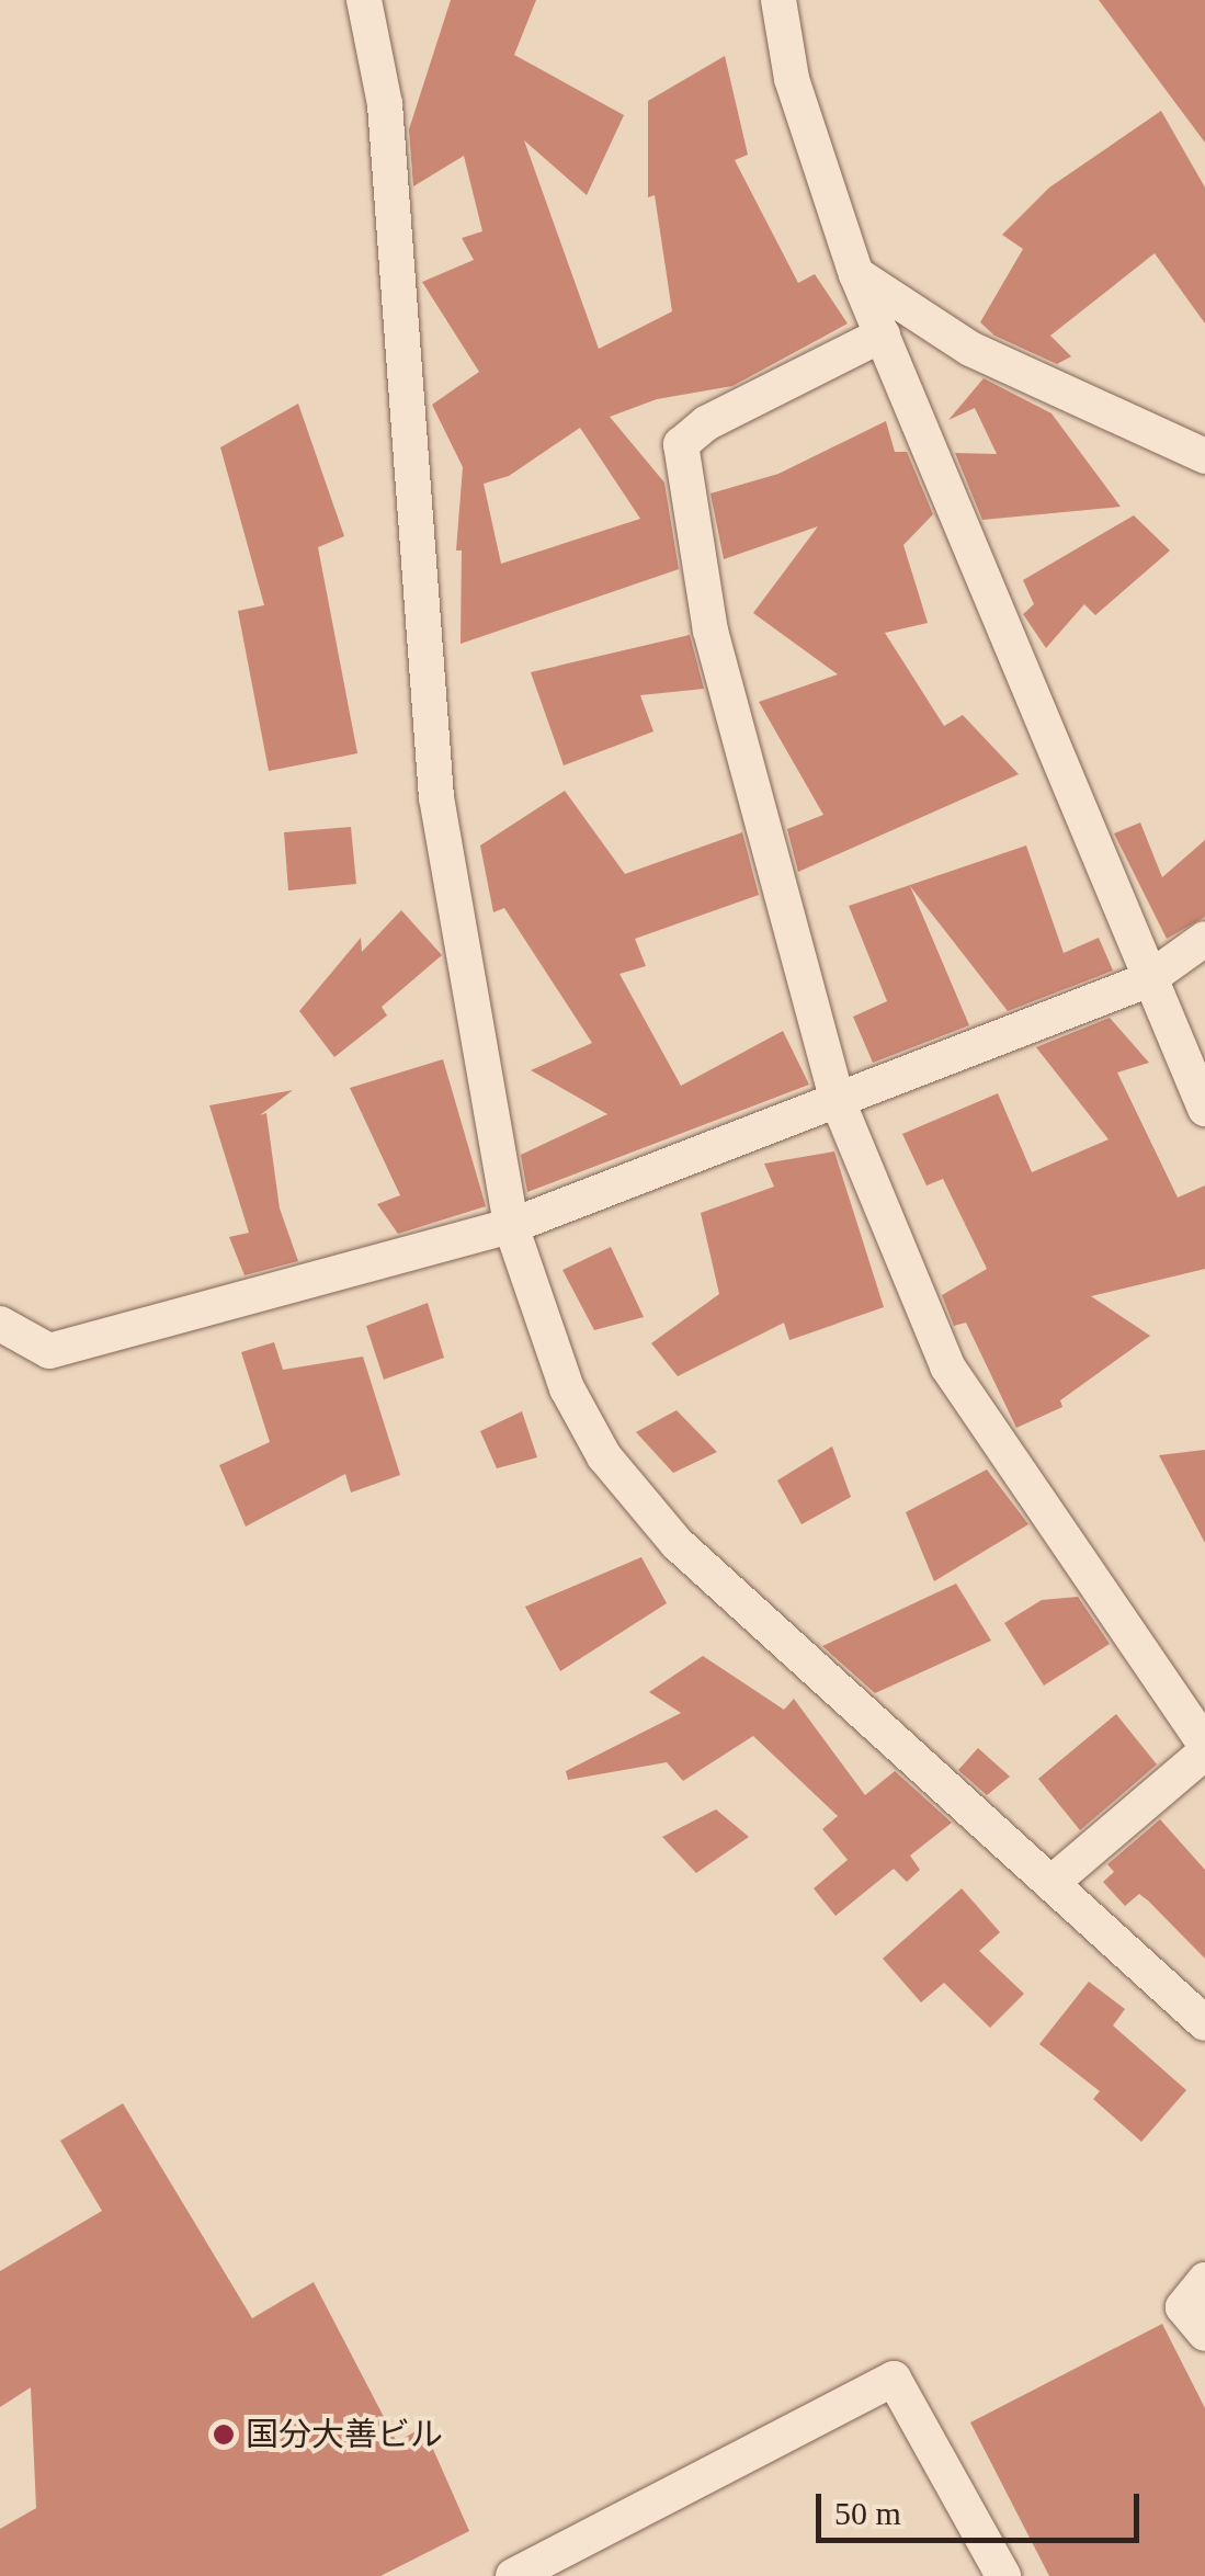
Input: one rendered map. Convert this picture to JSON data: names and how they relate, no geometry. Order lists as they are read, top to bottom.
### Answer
{
  "places": ["国分大善ビル"],
  "scale_bar": "50 m"
}
